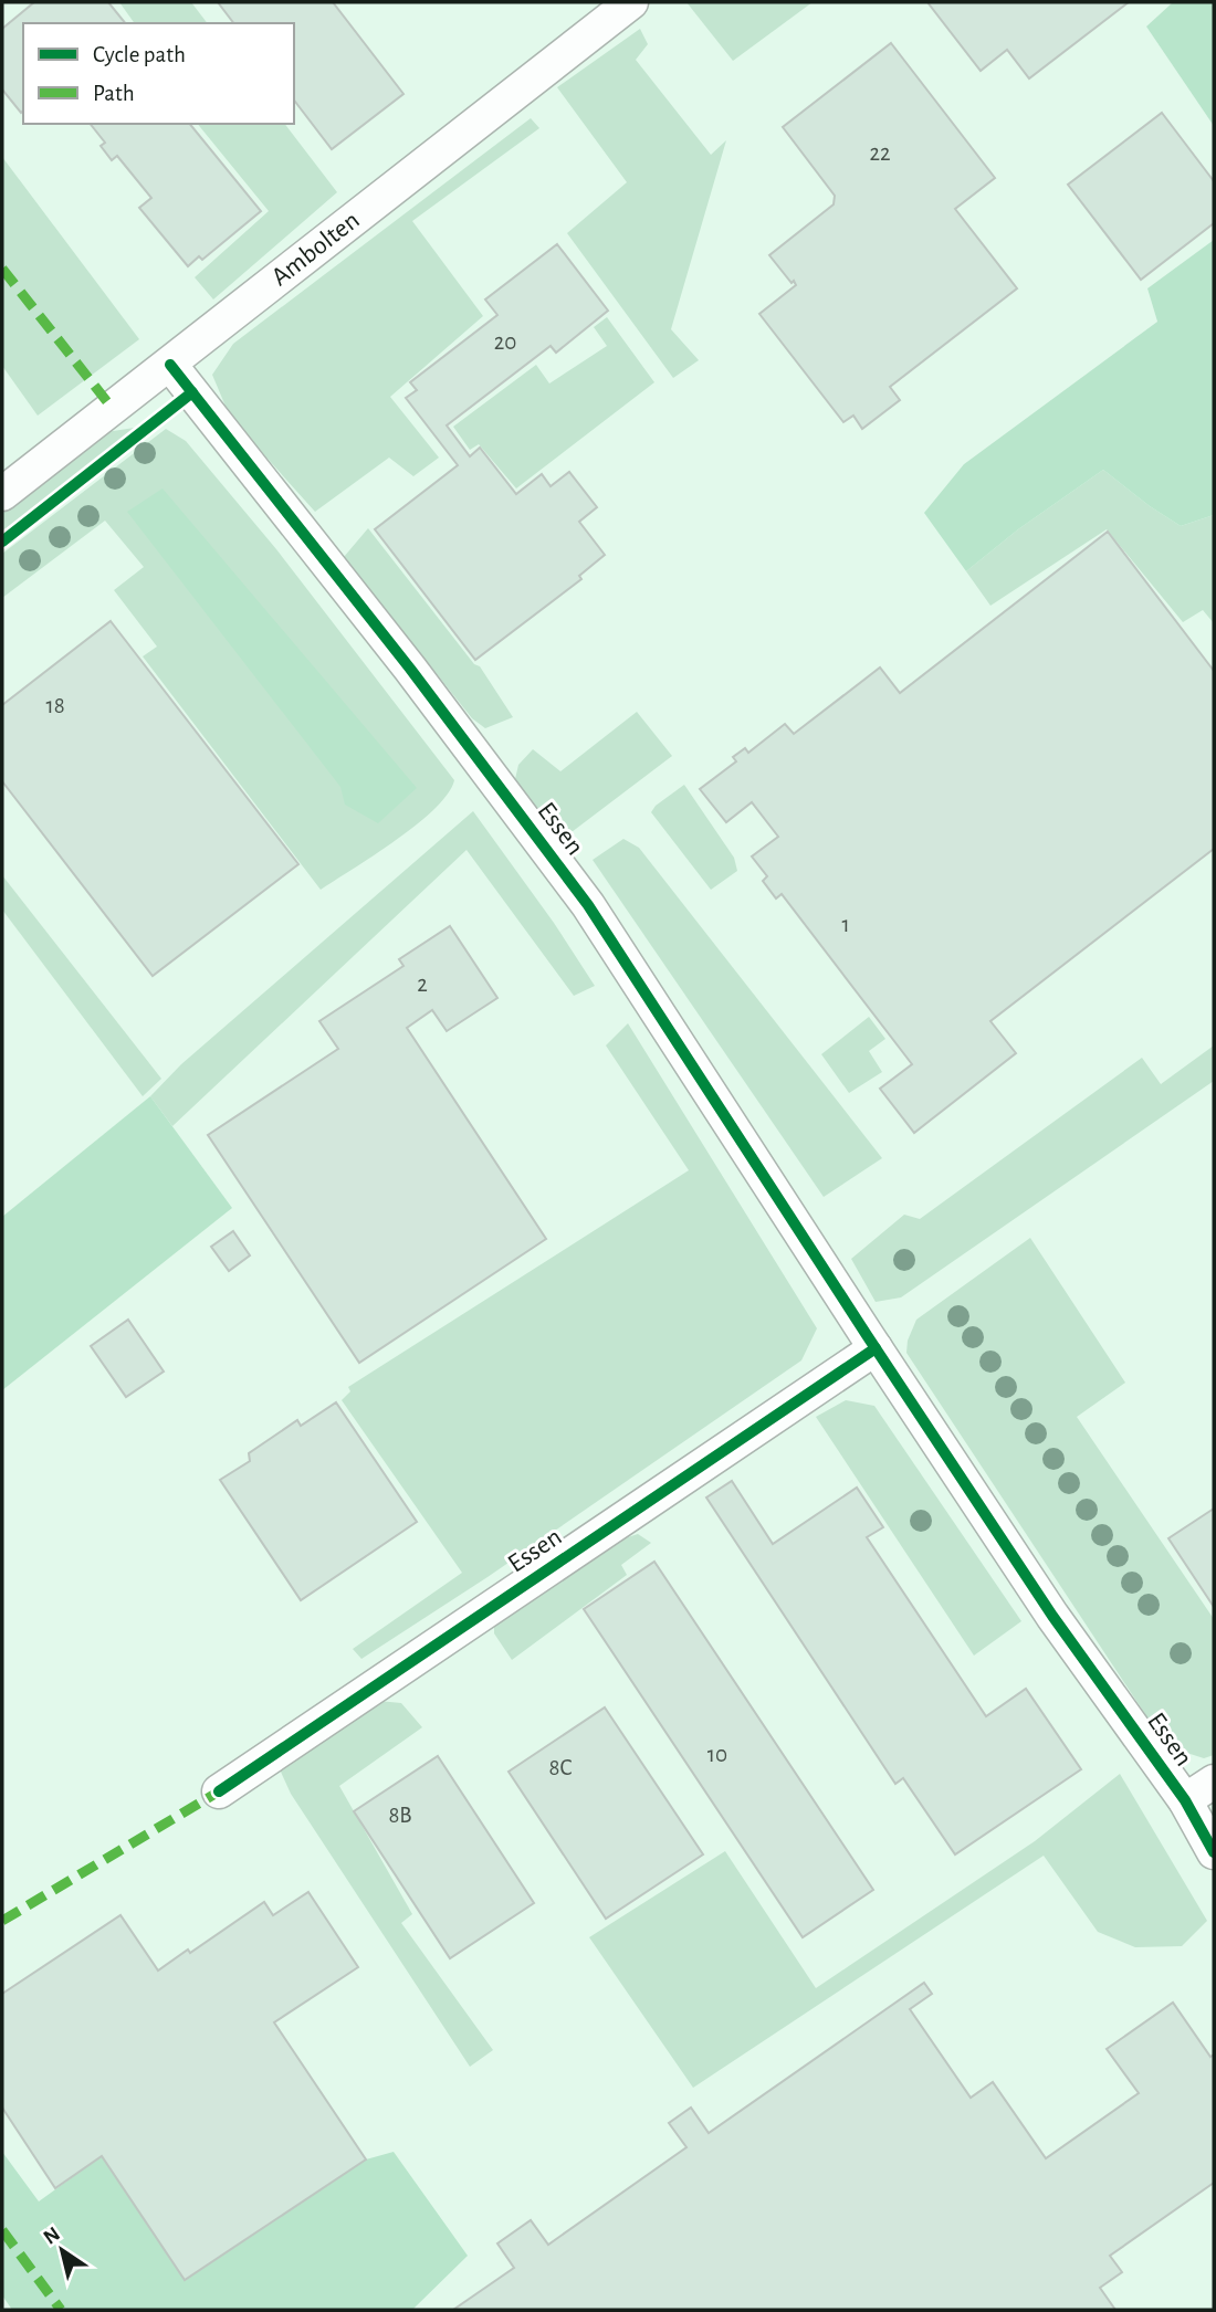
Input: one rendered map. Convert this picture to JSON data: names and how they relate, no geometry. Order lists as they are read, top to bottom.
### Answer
{
  "streets": {
    "street": ["Ambolten", "Essen"]
  },
  "crossings": [
    ["Ambolten", "Essen"]
  ],
  "house_numbers": [
    "22",
    "20",
    "18",
    "1",
    "2",
    "10",
    "8C",
    "8B"
  ],
  "legend": ["Cycle path", "Path"],
  "north": "top left"
}
